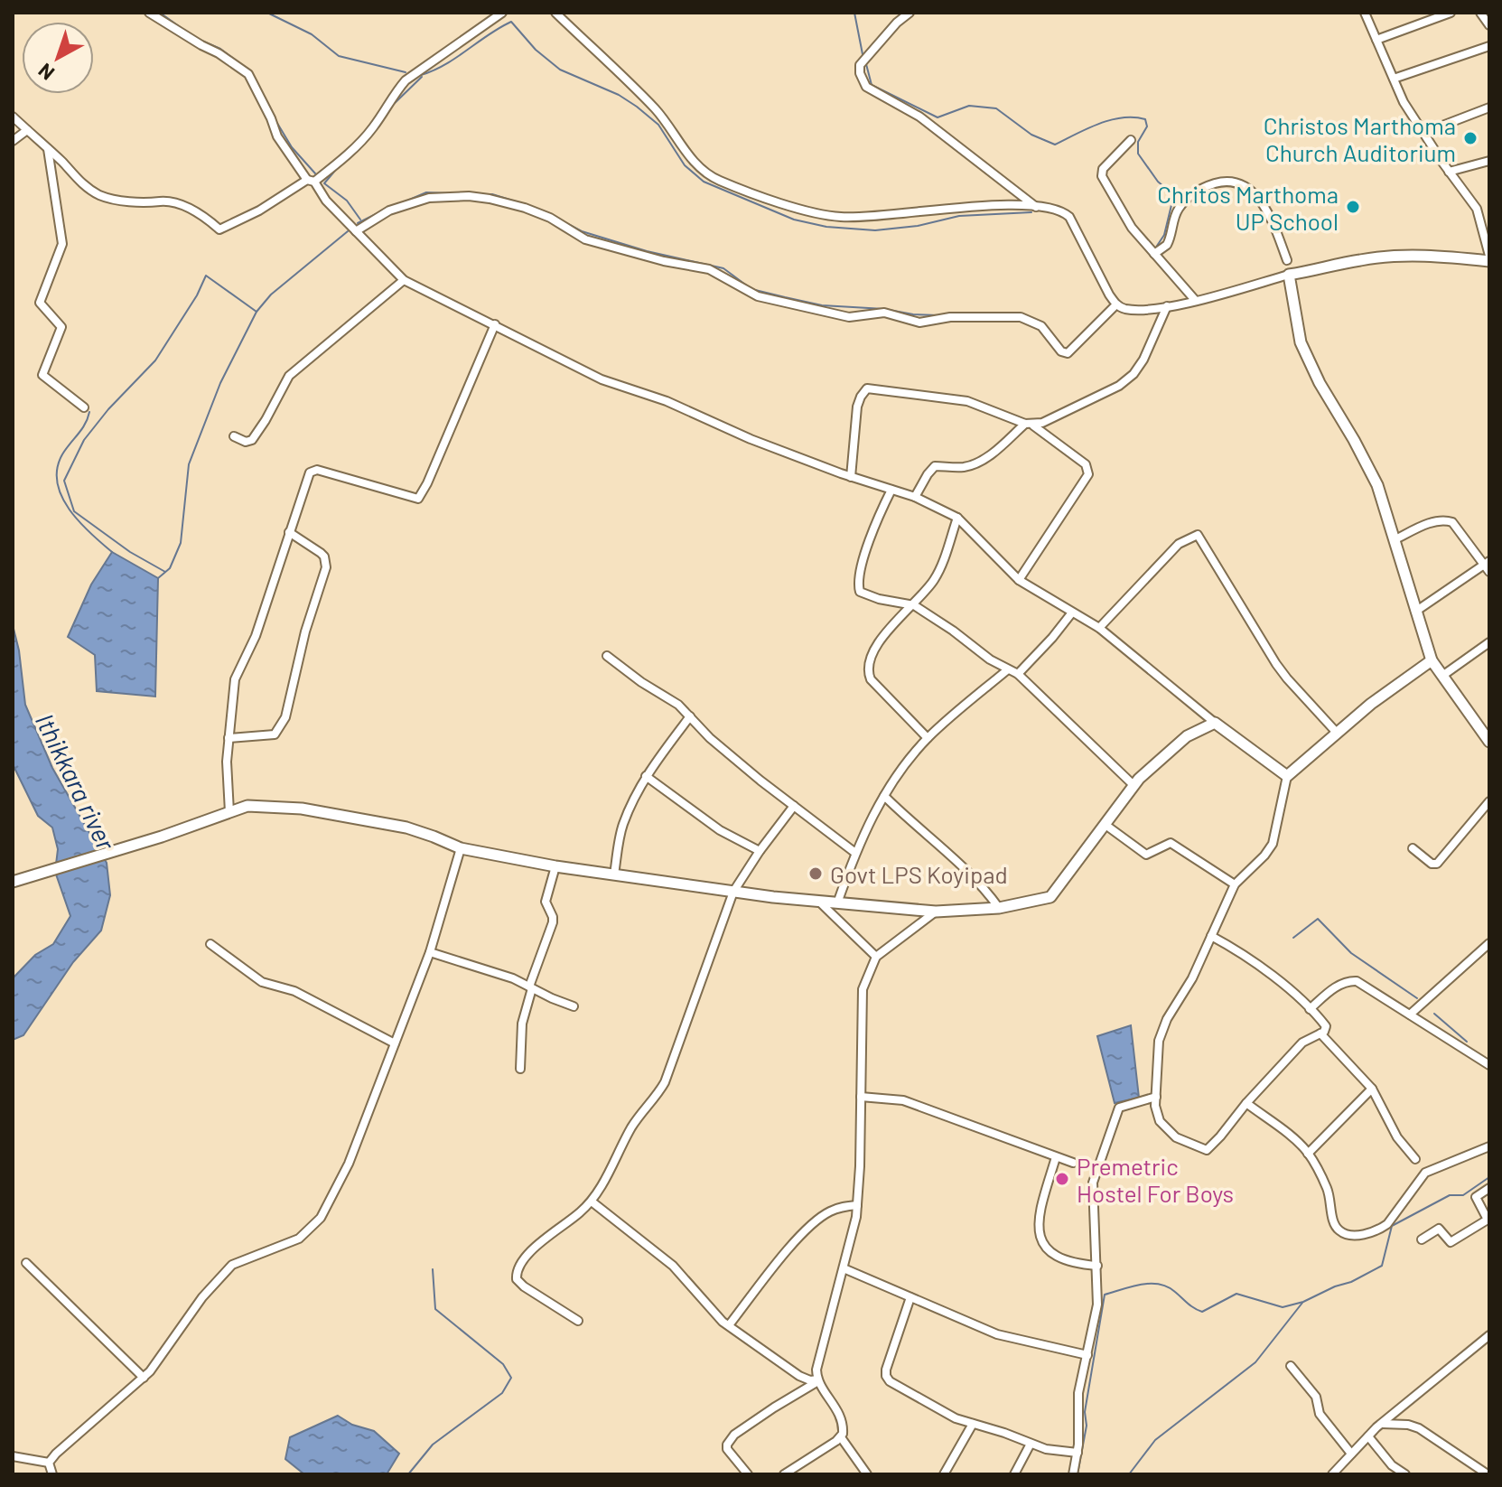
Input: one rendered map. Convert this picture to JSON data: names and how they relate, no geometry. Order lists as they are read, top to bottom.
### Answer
{
  "water": ["Ithikkara river"],
  "places": [
    "Christos Marthoma Church Auditorium",
    "Chritos Marthoma UP School",
    "Govt LPS Koyipad",
    "Premetric Hostel For Boys"
  ],
  "north": "bottom left"
}
